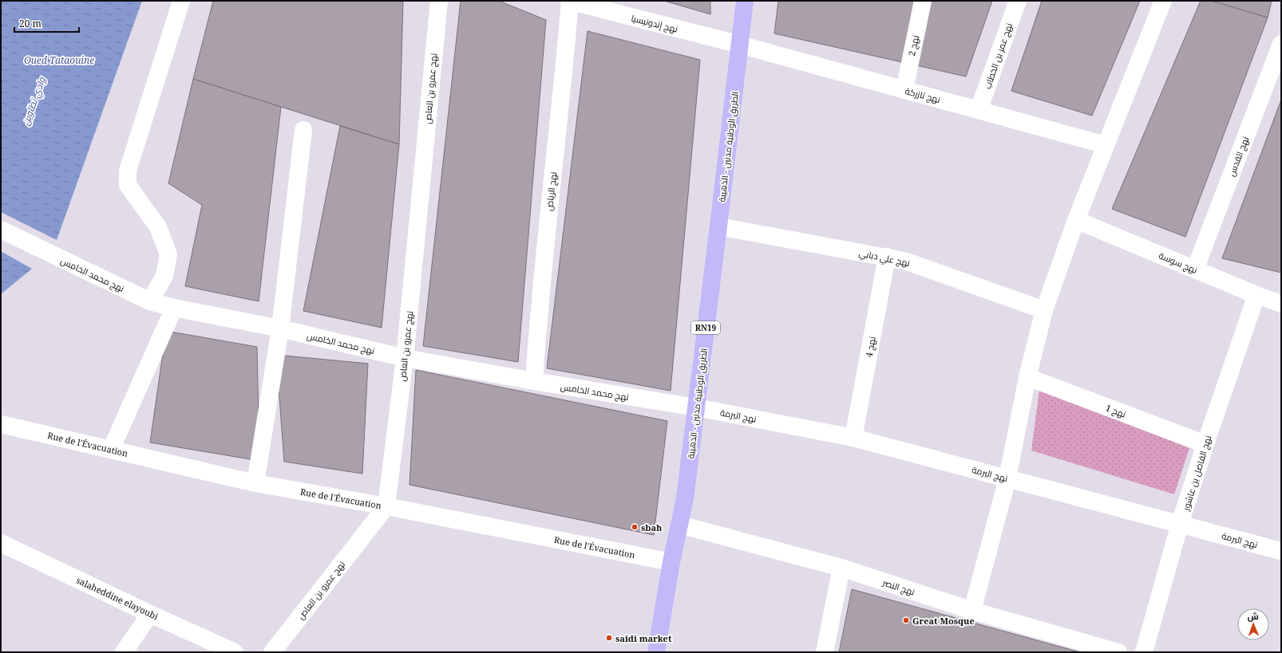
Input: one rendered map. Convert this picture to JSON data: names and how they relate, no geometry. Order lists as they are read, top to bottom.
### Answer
{
  "streets": {
    "main road": ["الطريق الوطنية مدنين - الذهيبة", "RN19"],
    "street": [
      "نهج إندونيسيا",
      "نهج 2",
      "نهج عمر بن الخطاب",
      "نهج عمرو بن العاص",
      "نهج تازركة",
      "نهج القدس",
      "نهج الرياض",
      "نهج علي دبابي",
      "نهج سوسة",
      "نهج محمد الخامس",
      "نهج 4",
      "نهج 1",
      "نهج البرمة",
      "Rue de l'Évacuation",
      "نهج الفاضل بن عاشور",
      "نهج النصر",
      "salaheddine elayoubi"
    ]
  },
  "crossings": [
    ["نهج إندونيسيا", "نهج تازركة"],
    ["نهج إندونيسيا", "الطريق الوطنية مدنين - الذهيبة"],
    ["نهج إندونيسيا", "نهج الرياض"],
    ["نهج 2", "نهج تازركة"],
    ["نهج عمر بن الخطاب", "نهج تازركة"],
    ["نهج عمرو بن العاص", "نهج محمد الخامس"],
    ["نهج عمرو بن العاص", "Rue de l'Évacuation"],
    ["نهج تازركة", "الطريق الوطنية مدنين - الذهيبة"],
    ["الطريق الوطنية مدنين - الذهيبة", "نهج علي دبابي"],
    ["الطريق الوطنية مدنين - الذهيبة", "نهج محمد الخامس"],
    ["الطريق الوطنية مدنين - الذهيبة", "نهج البرمة"],
    ["الطريق الوطنية مدنين - الذهيبة", "Rue de l'Évacuation"],
    ["الطريق الوطنية مدنين - الذهيبة", "نهج النصر"],
    ["نهج القدس", "نهج سوسة"],
    ["نهج الرياض", "نهج محمد الخامس"],
    ["نهج علي دبابي", "نهج 4"],
    ["نهج سوسة", "نهج الفاضل بن عاشور"],
    ["نهج محمد الخامس", "نهج البرمة"],
    ["نهج 4", "نهج البرمة"],
    ["نهج 1", "نهج الفاضل بن عاشور"],
    ["نهج البرمة", "نهج الفاضل بن عاشور"]
  ],
  "water": ["Oued Tataouine", "وادي تطاوين"],
  "places": ["sbah", "Great Mosque", "saidi market"],
  "scale_bar": "20 m",
  "north": "top"
}
